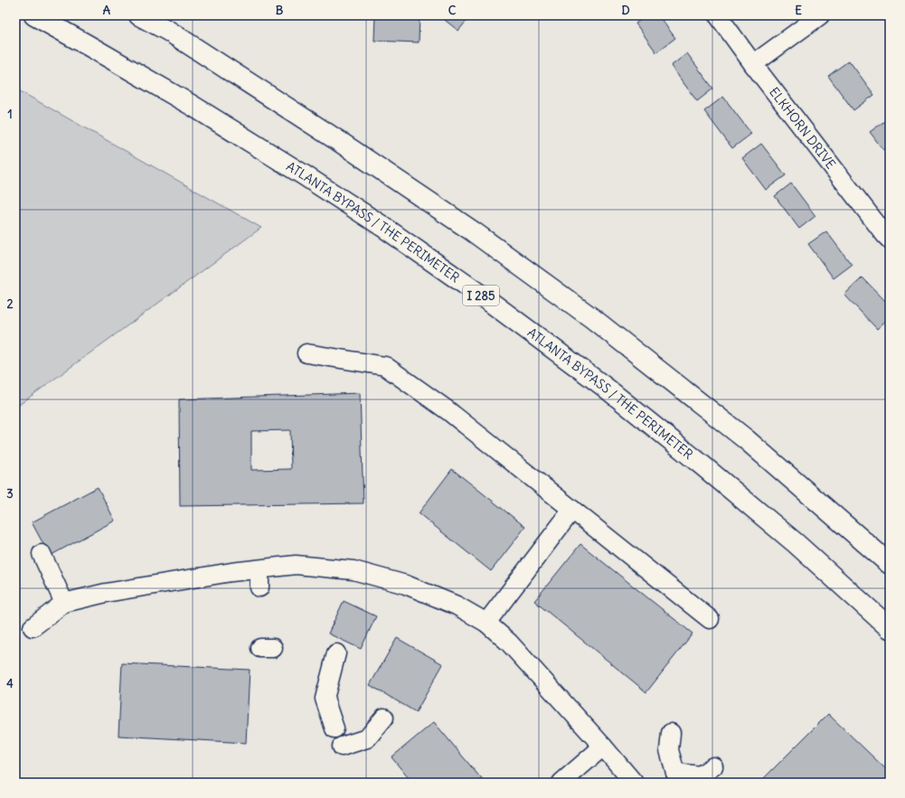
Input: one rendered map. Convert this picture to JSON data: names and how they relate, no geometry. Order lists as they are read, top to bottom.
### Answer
{
  "streets": {
    "highway": ["ATLANTA BYPASS / THE PERIMETER", "I 285"],
    "street": ["ELKHORN DRIVE"]
  },
  "grid": {
    "columns": [
      "A",
      "B",
      "C",
      "D",
      "E"
    ],
    "rows": [
      "1",
      "2",
      "3",
      "4"
    ]
  }
}
